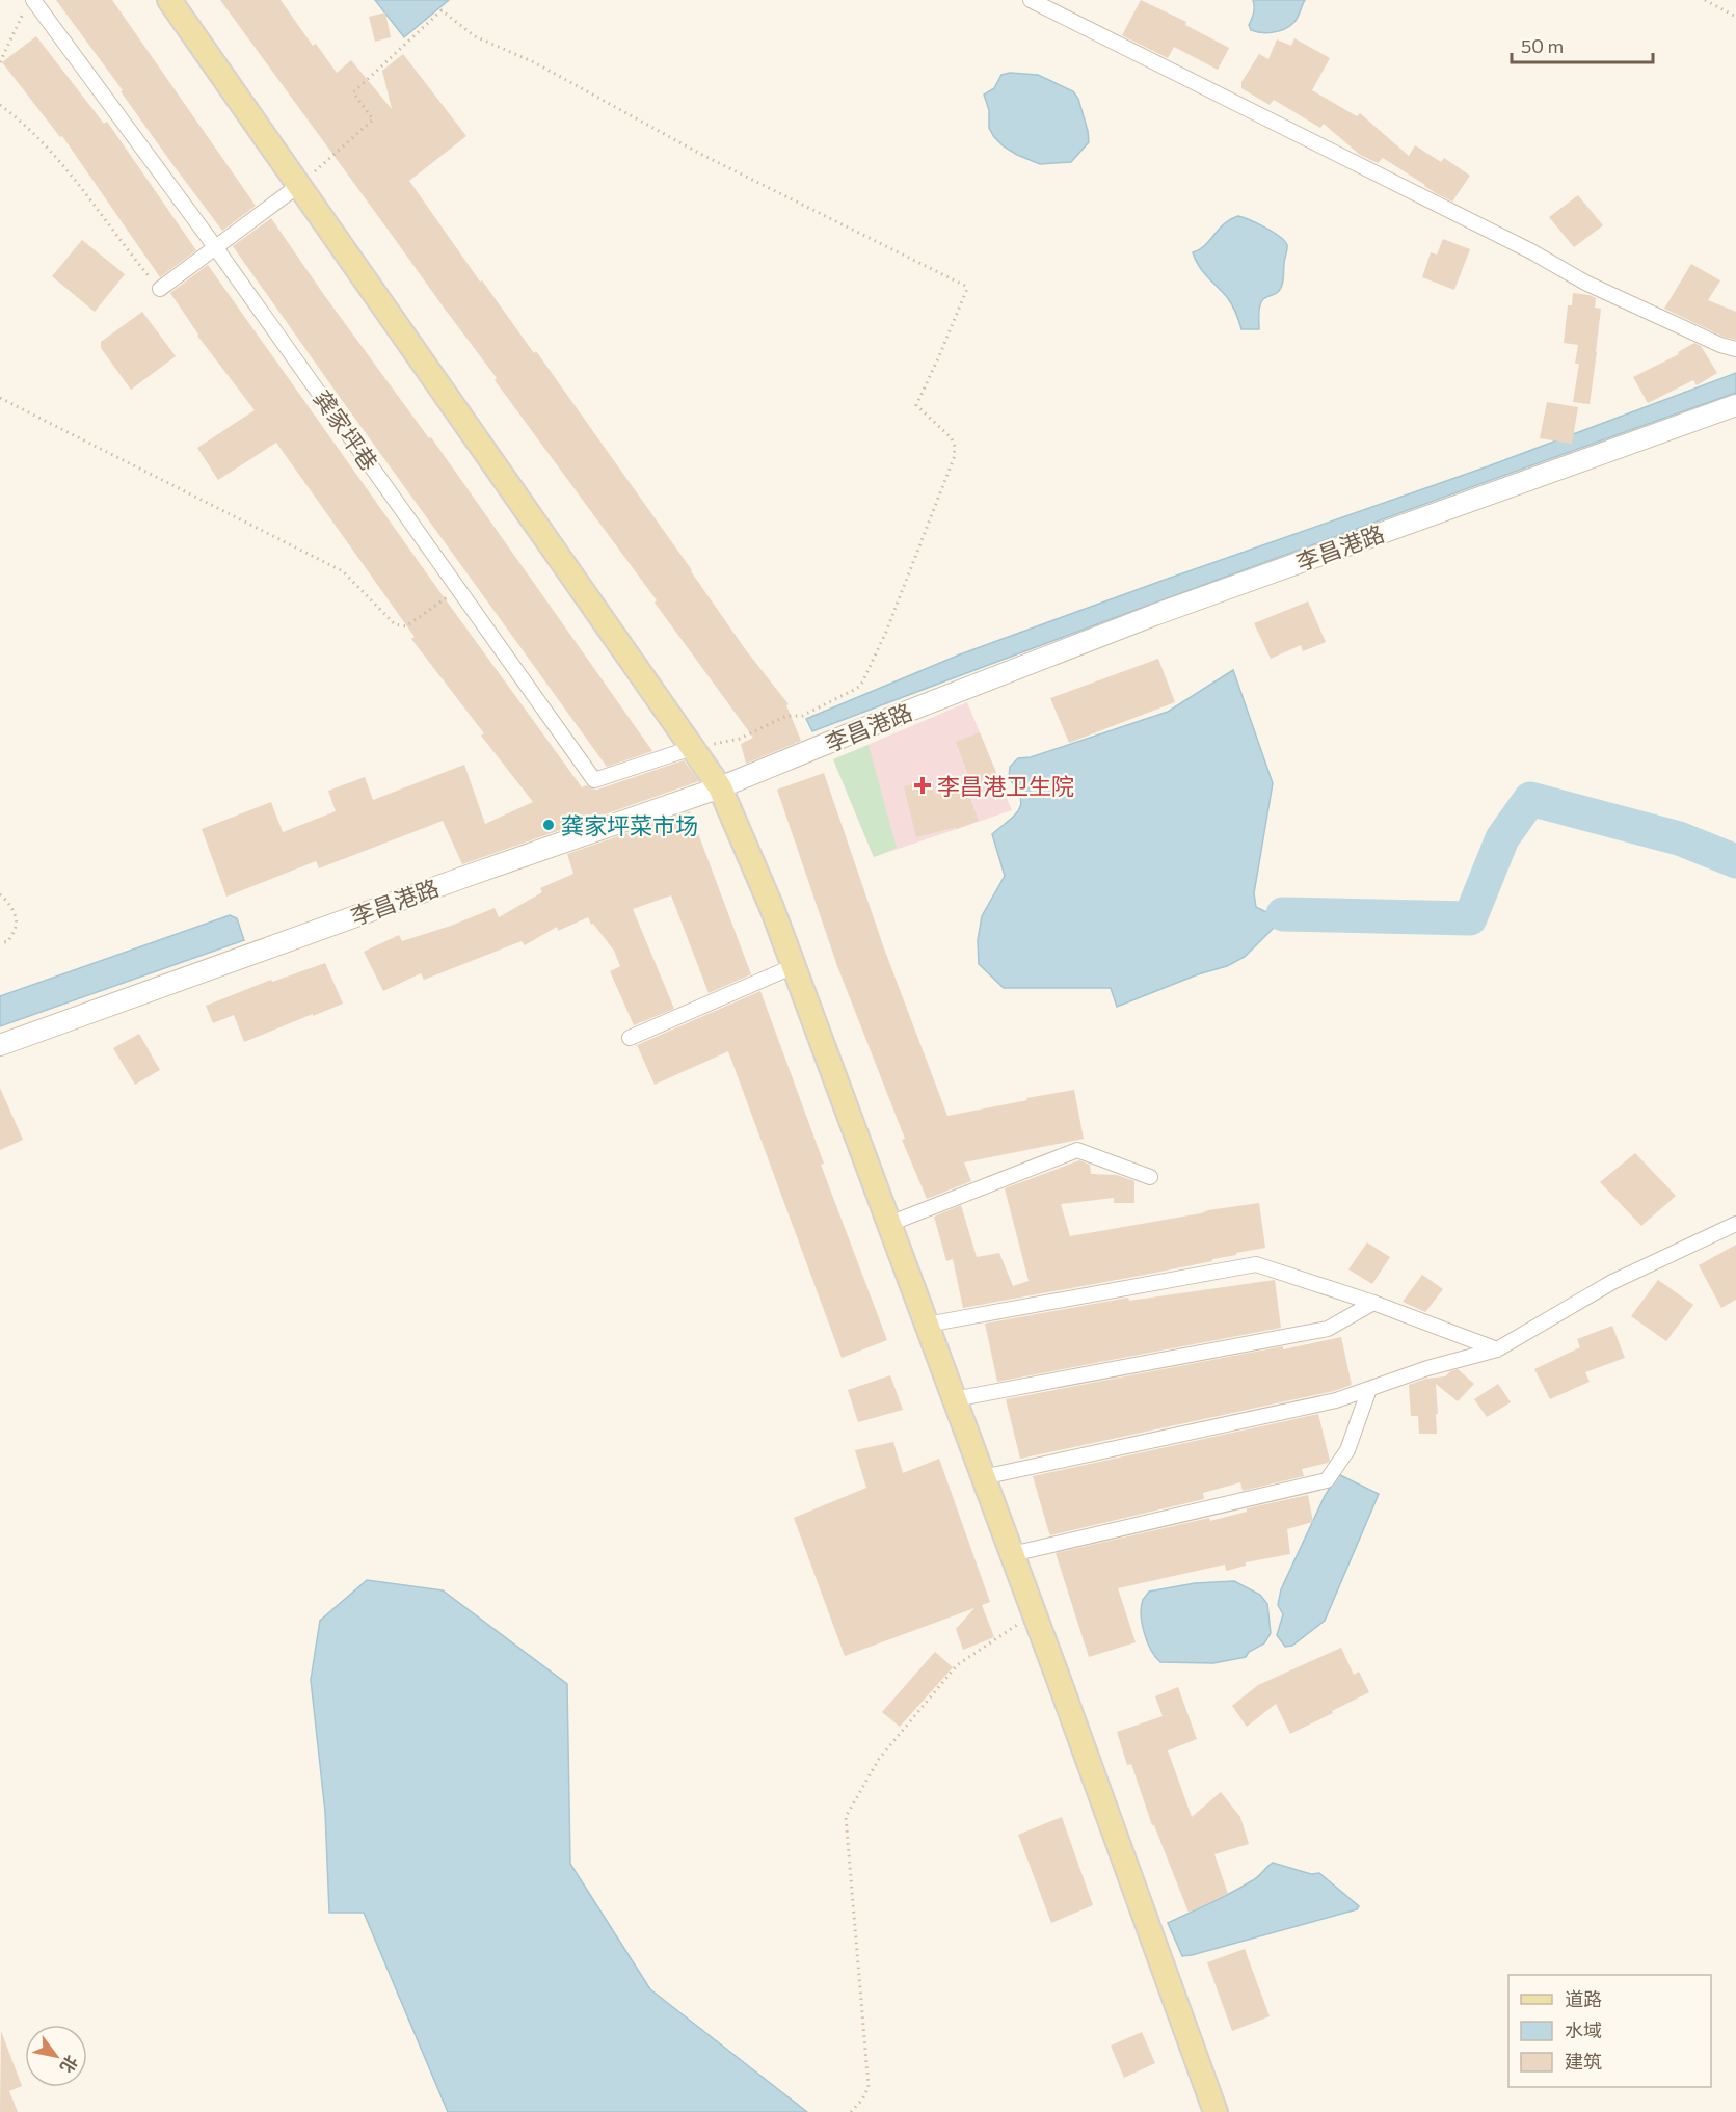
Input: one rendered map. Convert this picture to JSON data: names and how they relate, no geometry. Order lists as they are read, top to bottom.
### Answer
{
  "streets": {
    "street": ["龚家坪巷", "李昌港路"]
  },
  "places": {
    "health": ["李昌港卫生院"],
    "other": ["龚家坪菜市场"]
  },
  "legend": ["道路", "水域", "建筑"],
  "scale_bar": "50 m",
  "north": "bottom right"
}
